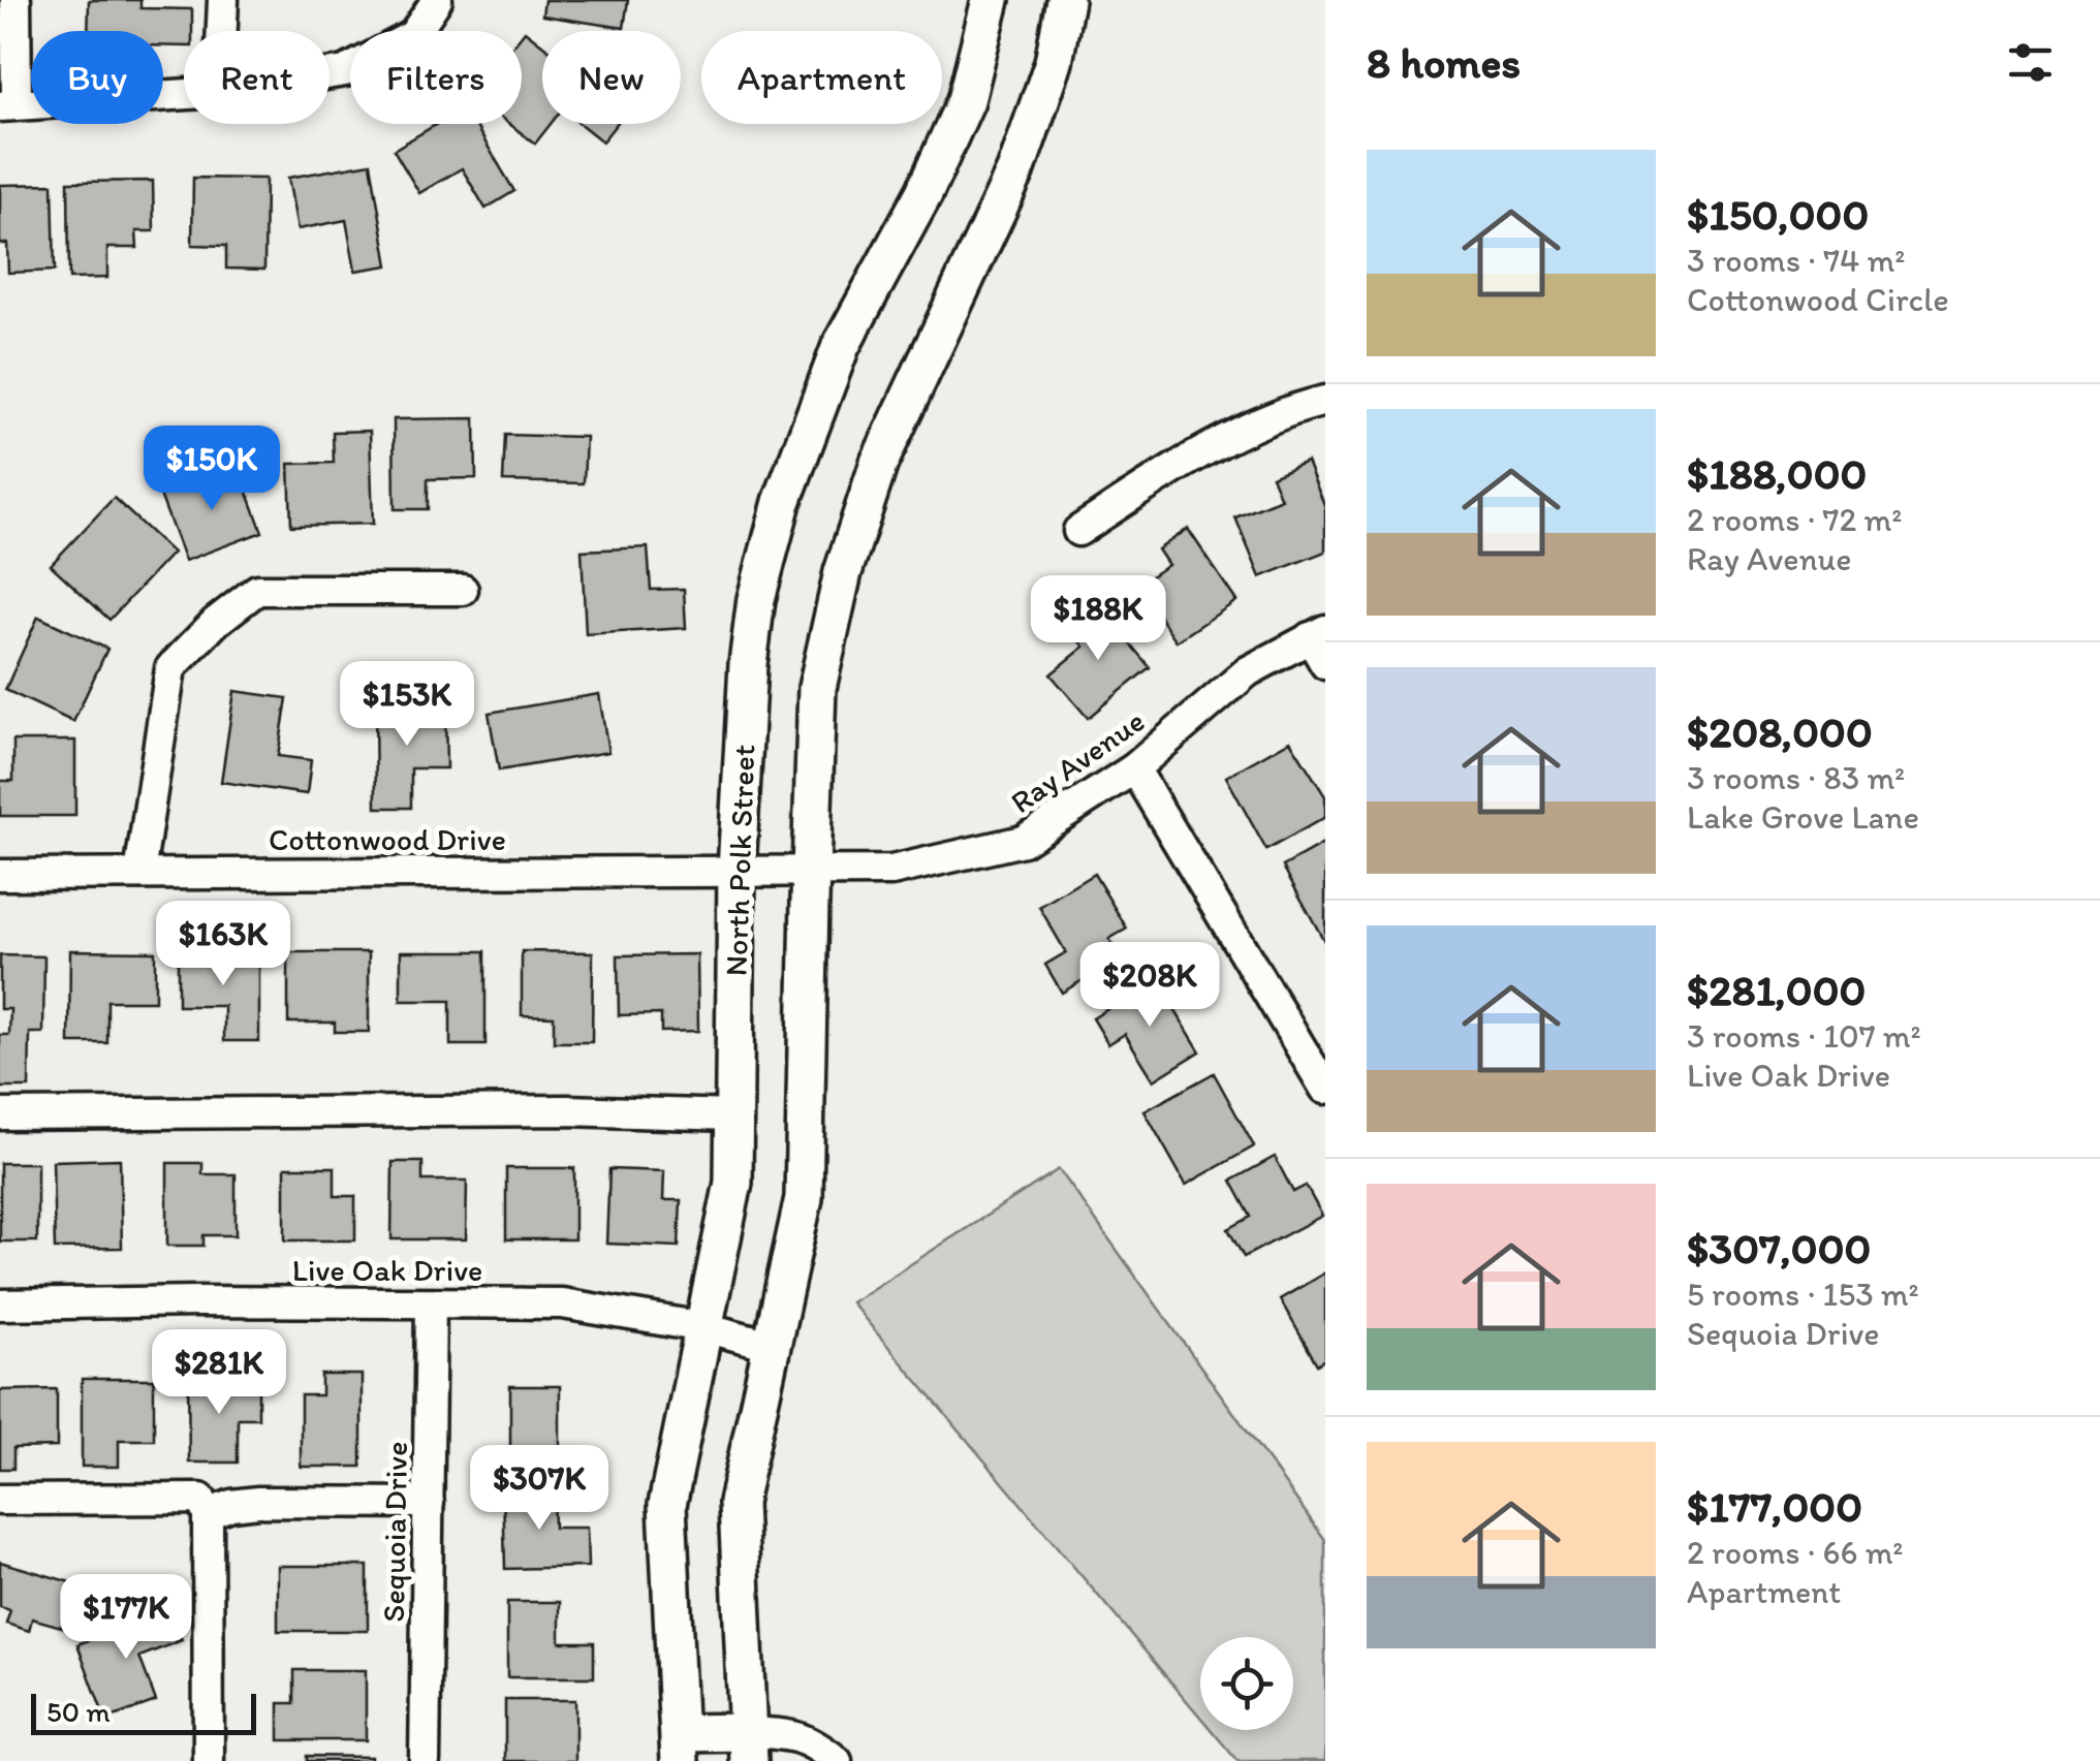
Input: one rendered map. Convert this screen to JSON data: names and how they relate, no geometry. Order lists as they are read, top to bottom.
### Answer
{
  "streets": {
    "main road": ["North Polk Street"],
    "street": [
      "Ray Avenue",
      "Cottonwood Drive",
      "Live Oak Drive",
      "Sequoia Drive"
    ]
  },
  "crossings": [
    ["Ray Avenue", "Cottonwood Drive"],
    ["Cottonwood Drive", "North Polk Street"],
    ["North Polk Street", "Live Oak Drive"],
    ["Live Oak Drive", "Sequoia Drive"]
  ],
  "scale_bar": "50 m",
  "page": {
    "heading": "8 homes",
    "chip": [
      "Buy",
      "Rent",
      "Filters",
      "New",
      "Apartment"
    ],
    "list": [
      {
        "name": "$150,000",
        "note": "3 rooms · 74 m² · Cottonwood Circle"
      },
      {
        "name": "$188,000",
        "note": "2 rooms · 72 m² · Ray Avenue"
      },
      {
        "name": "$208,000",
        "note": "3 rooms · 83 m² · Lake Grove Lane"
      },
      {
        "name": "$281,000",
        "note": "3 rooms · 107 m² · Live Oak Drive"
      },
      {
        "name": "$307,000",
        "note": "5 rooms · 153 m² · Sequoia Drive"
      },
      {
        "name": "$177,000",
        "note": "2 rooms · 66 m² · Apartment"
      }
    ],
    "price": [
      "$150K",
      "$188K",
      "$153K",
      "$163K",
      "$208K",
      "$281K",
      "$307K",
      "$177K"
    ],
    "scale": "50 m"
  }
}
